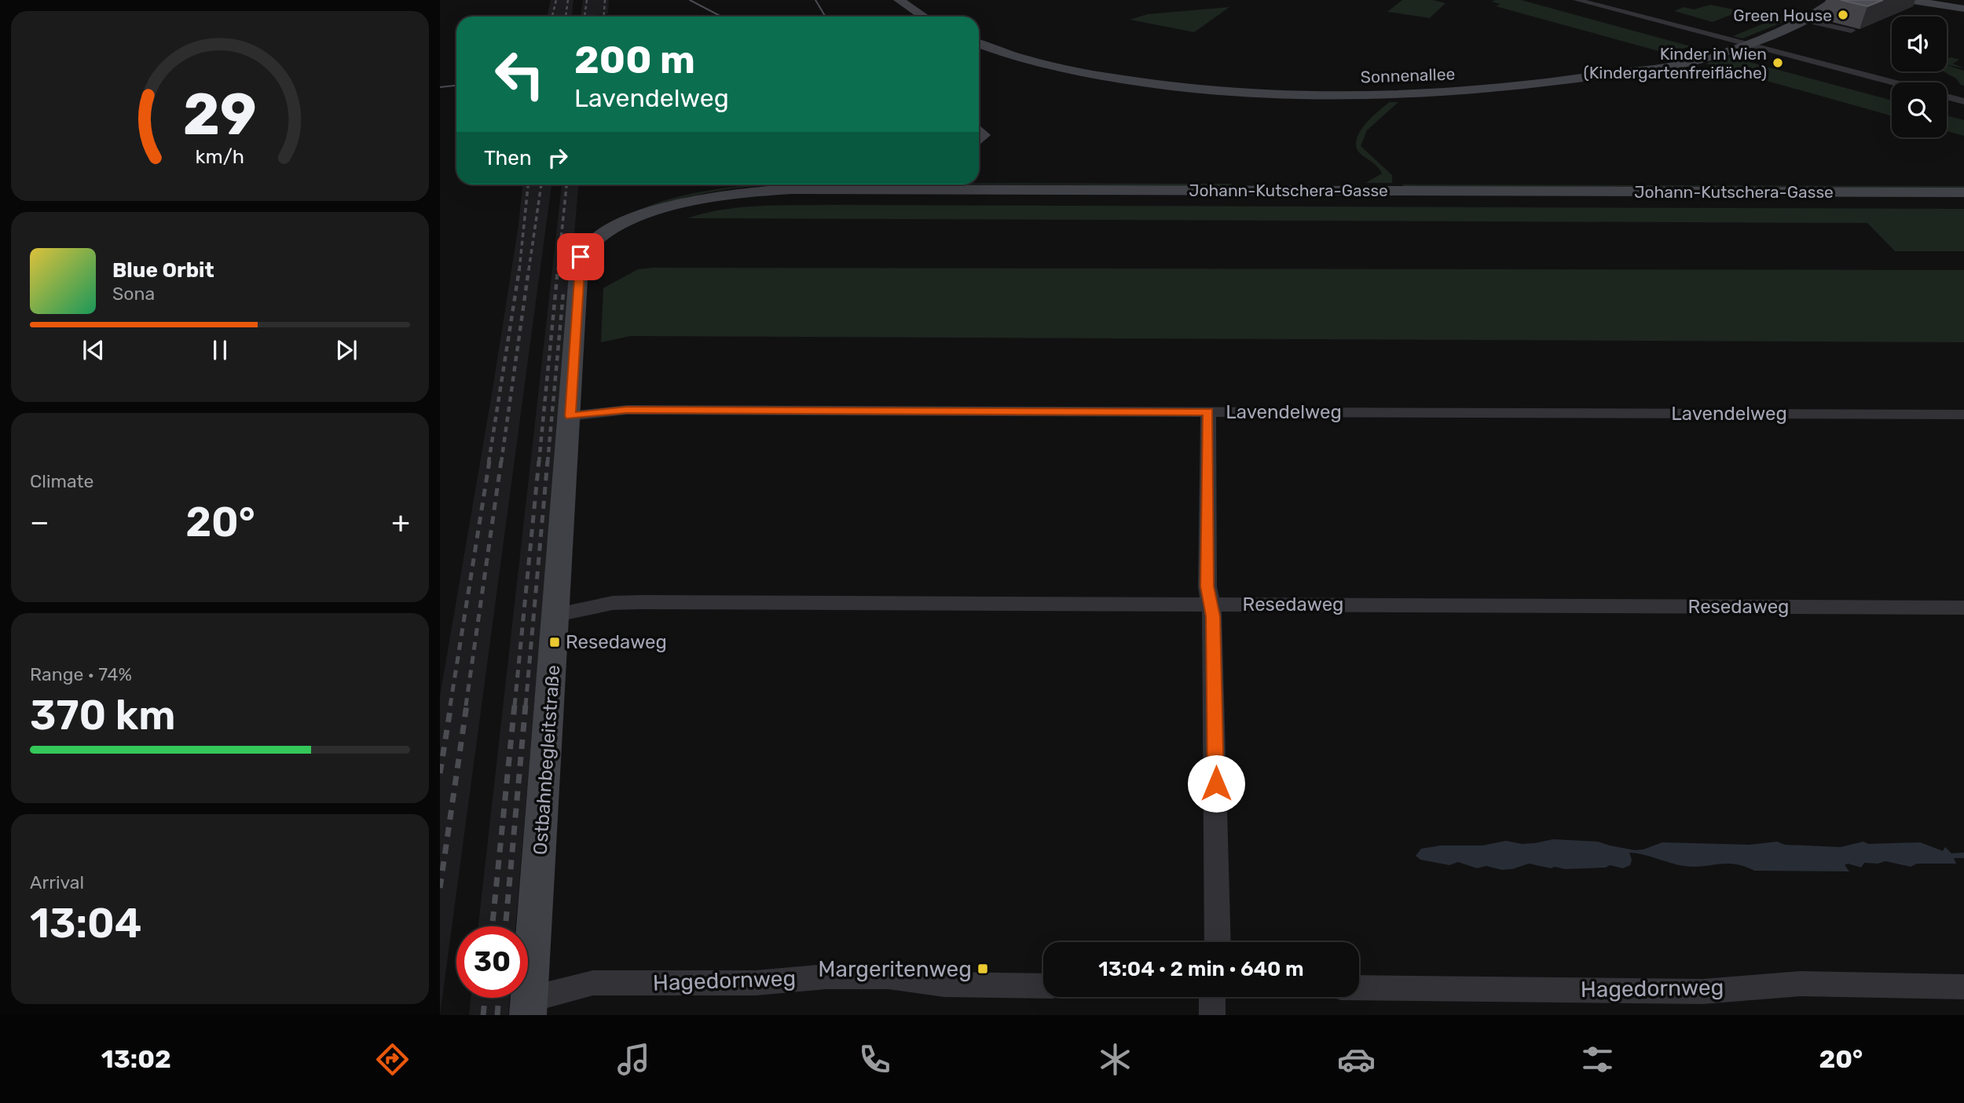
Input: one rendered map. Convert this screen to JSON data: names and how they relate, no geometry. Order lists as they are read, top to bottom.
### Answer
{
  "streets": {
    "street": [
      "Sonnenallee",
      "Johann-Kutschera-Gasse",
      "Lavendelweg",
      "Resedaweg",
      "Ostbahnbegleitstraße",
      "Hagedornweg"
    ]
  },
  "crossings": [
    ["Johann-Kutschera-Gasse", "Ostbahnbegleitstraße"],
    ["Lavendelweg", "Ostbahnbegleitstraße"],
    ["Resedaweg", "Ostbahnbegleitstraße"],
    ["Ostbahnbegleitstraße", "Hagedornweg"]
  ],
  "places": {
    "other": ["Green House", "Kinder in Wien (Kindergartenfreifläche)"],
    "transit": ["Resedaweg", "Margeritenweg"]
  },
  "page": {
    "turn": ["200 m", "Lavendelweg"],
    "then": "Then",
    "song": ["Blue Orbit", "Sona"],
    "tile": [
      "Climate",
      ["Range · 74%", "370 km"],
      ["Arrival", "13:04"]
    ],
    "heat": ["−", "20°", "+"],
    "limit": "30",
    "trip": "13:04 · 2 min · 640 m",
    "tabs": ["13:02", "20°"],
    "gauge": ["29", "km/h"]
  }
}
